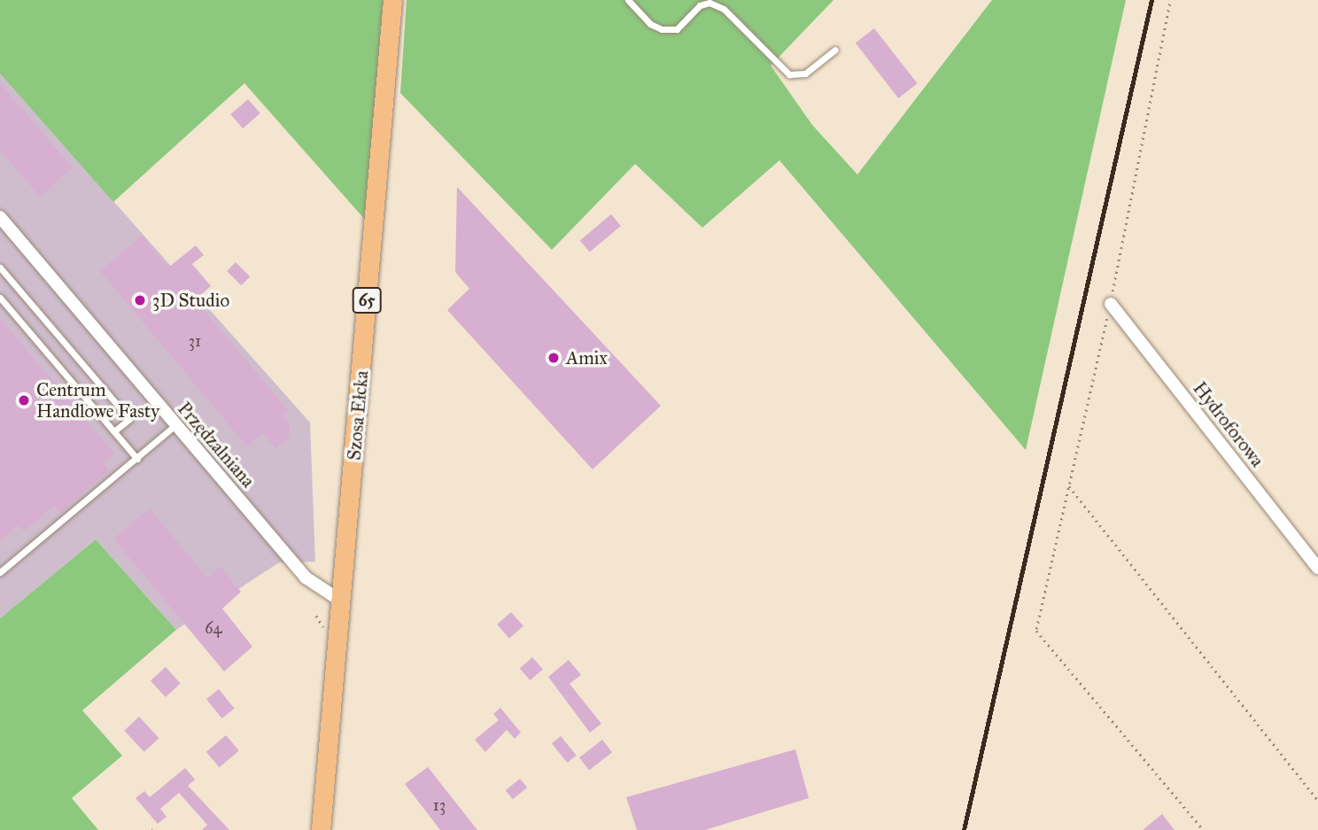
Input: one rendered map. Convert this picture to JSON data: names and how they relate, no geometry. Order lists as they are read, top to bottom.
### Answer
{
  "streets": {
    "main road": ["65", "Szosa Ełcka"],
    "street": ["Hydroforowa", "Przędzalniana"]
  },
  "crossings": [
    ["Szosa Ełcka", "Przędzalniana"]
  ],
  "places": ["3D Studio", "Amix", "Centrum Handlowe Fasty"],
  "house_numbers": ["31", "64", "13"]
}
